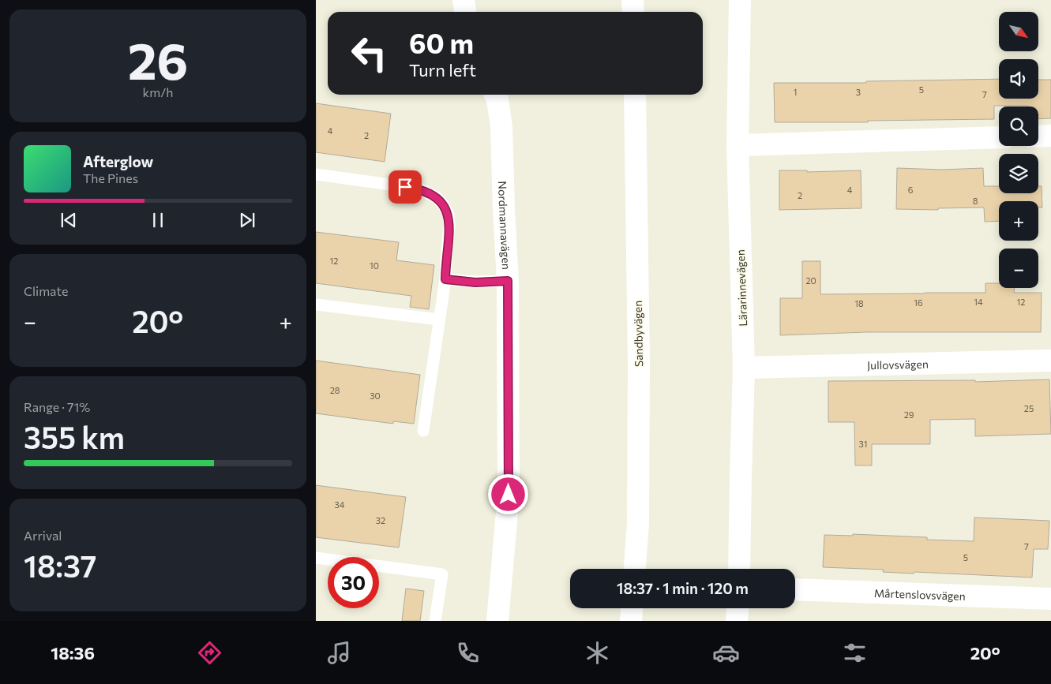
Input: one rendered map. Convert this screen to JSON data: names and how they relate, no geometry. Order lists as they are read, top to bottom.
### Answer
{
  "streets": {
    "street": [
      "Nordmannavägen",
      "Lärarinnevägen",
      "Sandbyvägen",
      "Jullovsvägen",
      "Mårtenslovsvägen"
    ]
  },
  "crossings": [
    ["Lärarinnevägen", "Jullovsvägen"]
  ],
  "house_numbers": [
    "5",
    "1",
    "3",
    "7",
    "4",
    "2",
    "4",
    "6",
    "2",
    "8",
    "12",
    "10",
    "20",
    "14",
    "12",
    "16",
    "18",
    "28",
    "30",
    "25",
    "29",
    "31",
    "34",
    "32",
    "7",
    "5"
  ],
  "north": "bottom right",
  "page": {
    "tile": [
      ["26", "km/h"],
      "Climate",
      ["Range · 71%", "355 km"],
      ["Arrival", "18:37"]
    ],
    "map_buttons": ["+", "−"],
    "turn": ["60 m", "Turn left"],
    "song": ["Afterglow", "The Pines"],
    "heat": ["−", "20°", "+"],
    "limit": "30",
    "trip": "18:37 · 1 min · 120 m",
    "tabs": ["18:36", "20°"]
  }
}
